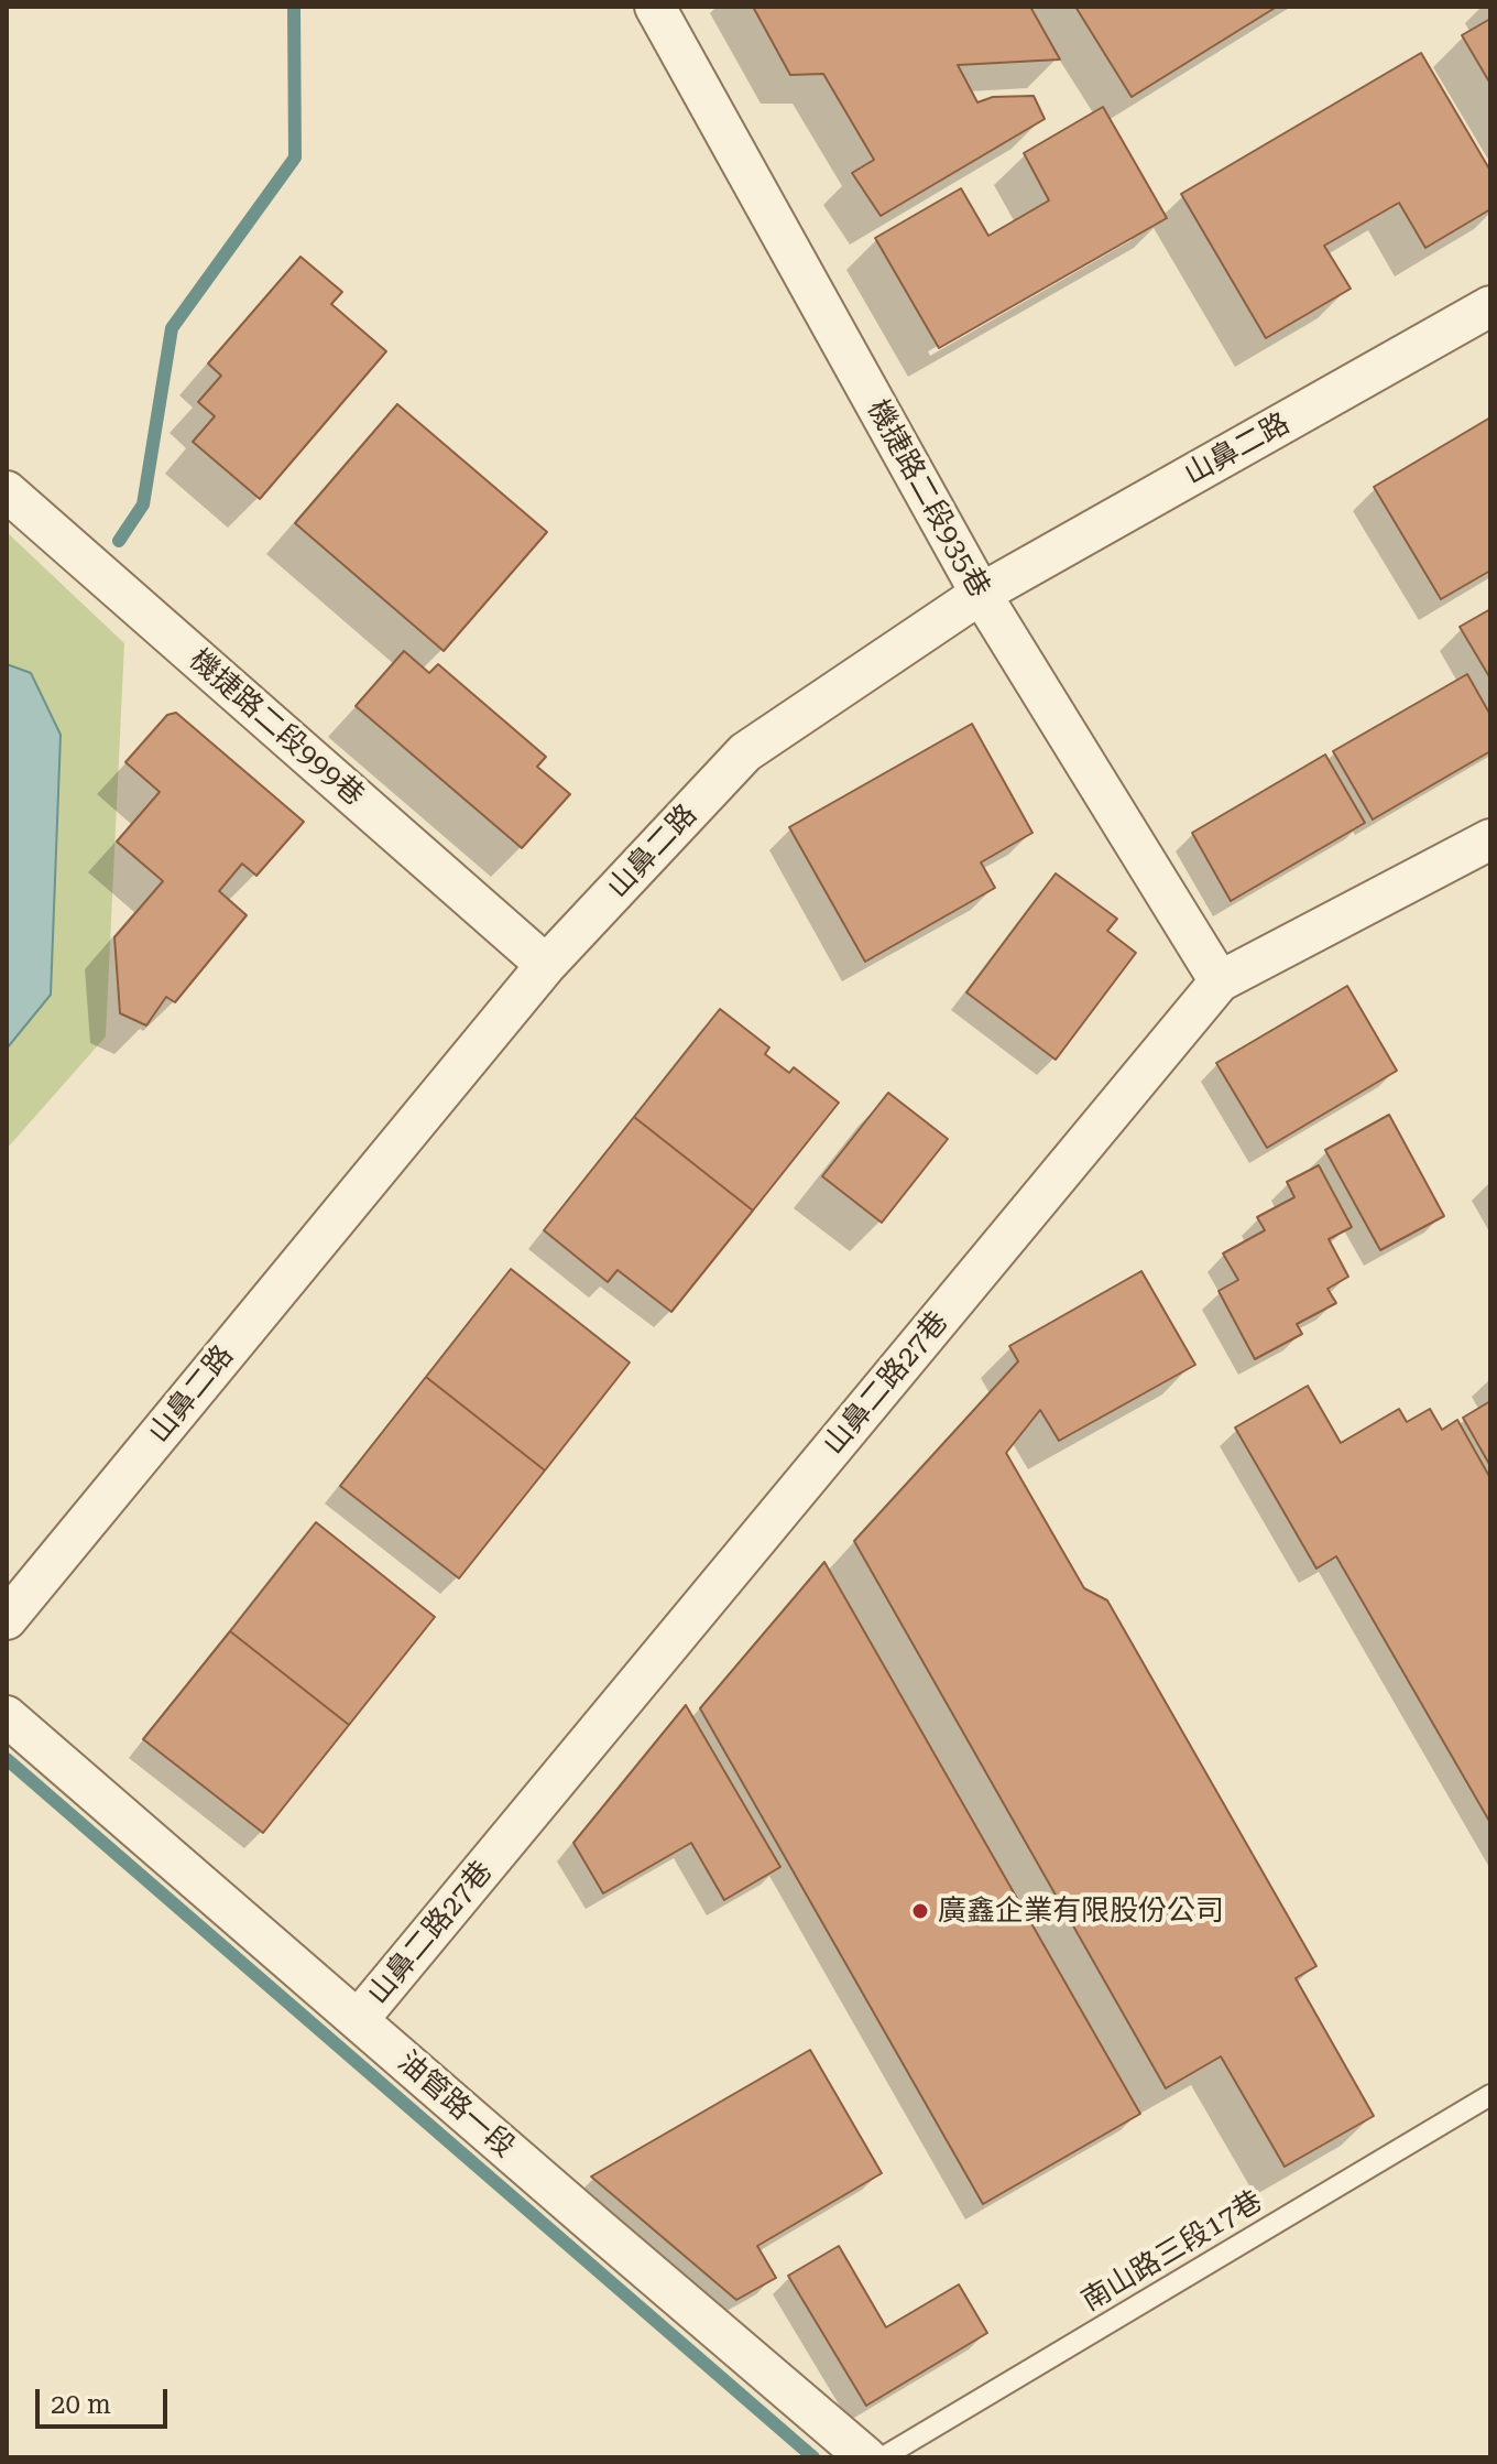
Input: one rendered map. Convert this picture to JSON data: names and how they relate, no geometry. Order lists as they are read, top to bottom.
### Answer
{
  "streets": {
    "street": [
      "山鼻二路",
      "機捷路二段935巷",
      "機捷路二段999巷",
      "山鼻二路27巷",
      "油管路一段"
    ],
    "lane": ["南山路三段17巷"]
  },
  "crossings": [
    ["山鼻二路", "機捷路二段935巷"],
    ["山鼻二路", "機捷路二段999巷"],
    ["機捷路二段935巷", "山鼻二路27巷"],
    ["山鼻二路27巷", "油管路一段"]
  ],
  "places": ["廣鑫企業有限股份公司"],
  "scale_bar": "20 m"
}
